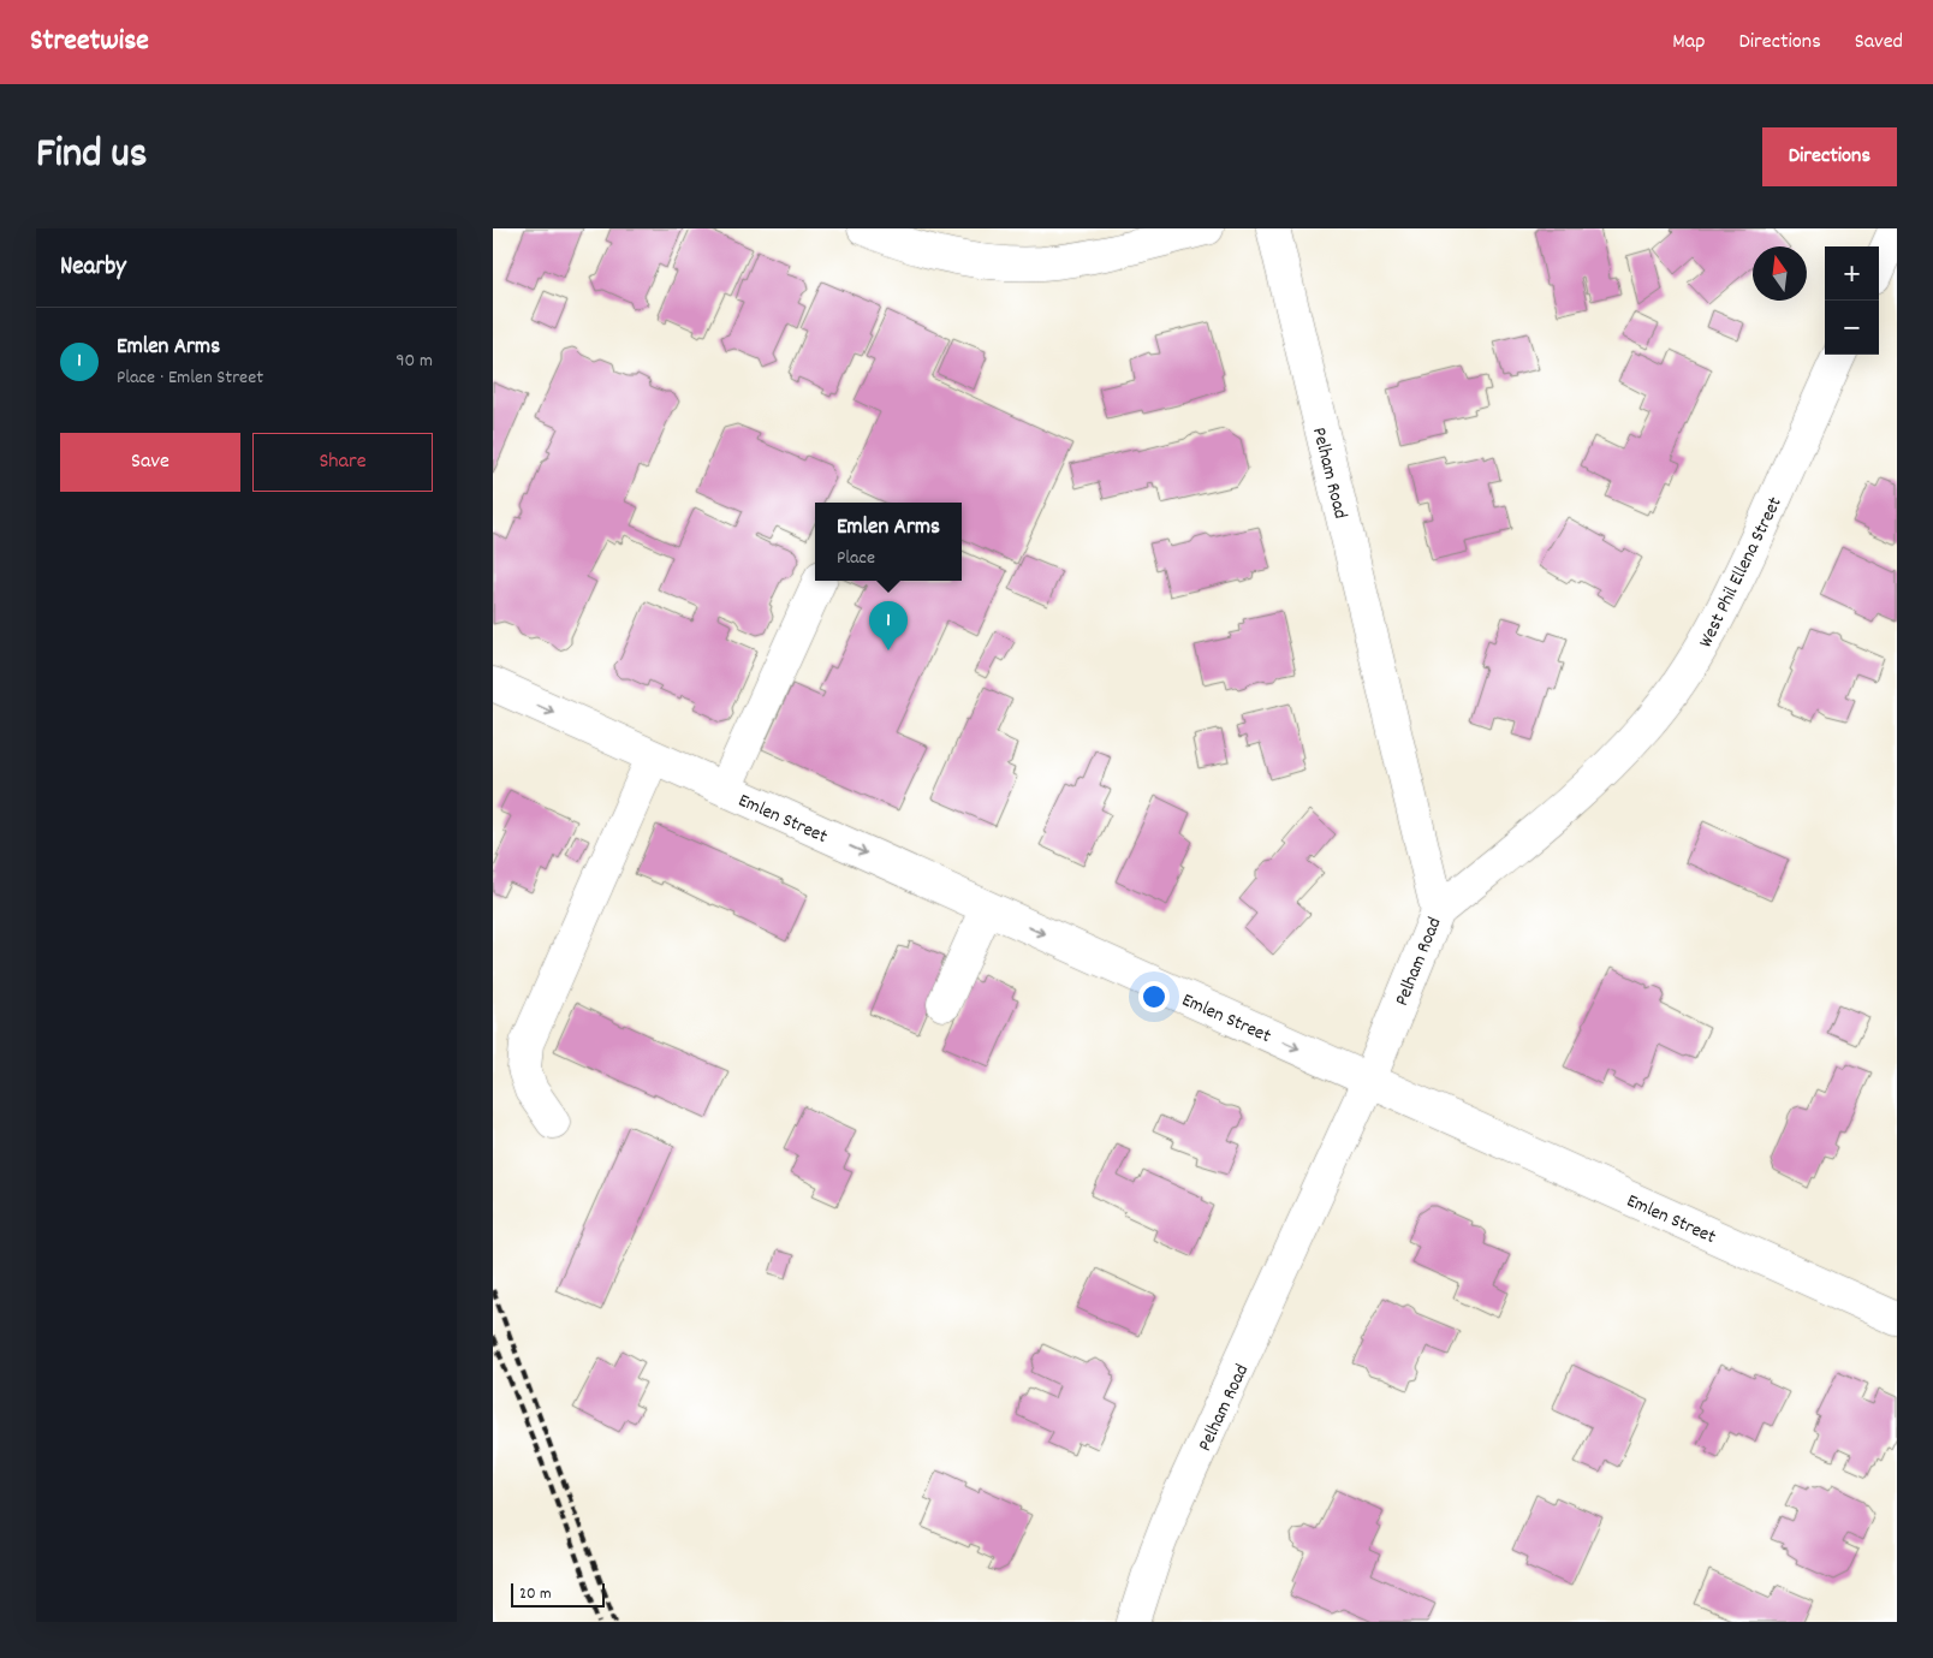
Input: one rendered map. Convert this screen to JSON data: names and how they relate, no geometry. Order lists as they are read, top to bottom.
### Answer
{
  "streets": {
    "street": ["Pelham Road", "West Phil Ellena Street", "Emlen Street"]
  },
  "crossings": [
    ["Pelham Road", "West Phil Ellena Street"],
    ["Pelham Road", "Emlen Street"]
  ],
  "one_way": ["Emlen Street"],
  "scale_bar": "20 m",
  "north": "top",
  "page": {
    "header": "Streetwise",
    "nav": ["Map", "Directions", "Saved"],
    "title": "Find us",
    "buttons": [
      "Directions",
      ["Save", "Share"]
    ],
    "heading": "Nearby",
    "map_buttons": ["+", "−"],
    "list": [
      {
        "mark": "1",
        "name": "Emlen Arms",
        "note": "Place · Emlen Street",
        "value": "90 m"
      }
    ],
    "popup": ["Emlen Arms", "Place"],
    "pins": "1",
    "scale": "20 m"
  }
}
